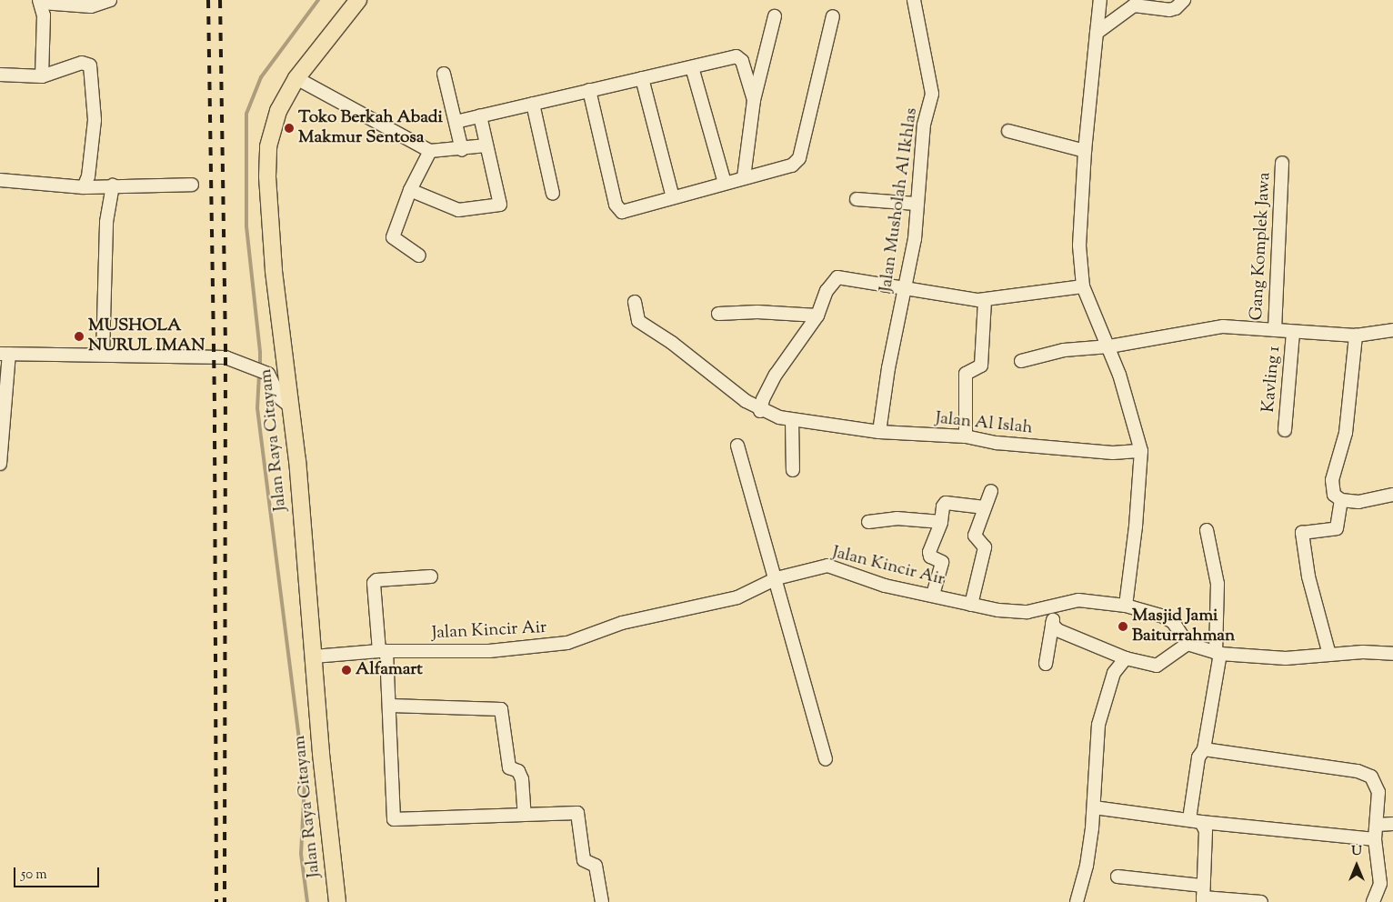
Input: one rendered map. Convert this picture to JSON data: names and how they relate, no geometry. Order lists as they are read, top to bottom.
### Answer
{
  "streets": {
    "main road": ["Jalan Raya Citayam"],
    "street": [
      "Jalan Musholah Al Ikhlas",
      "Gang Komplek Jawa",
      "Kavling 1",
      "Jalan Al Islah",
      "Jalan Kincir Air"
    ]
  },
  "crossings": [
    ["Jalan Musholah Al Ikhlas", "Jalan Al Islah"],
    ["Gang Komplek Jawa", "Kavling 1"],
    ["Jalan Raya Citayam", "Jalan Kincir Air"]
  ],
  "places": [
    "Toko Berkah Abadi Makmur Sentosa",
    "MUSHOLA NURUL IMAN",
    "Masjid Jami Baiturrahman",
    "Alfamart"
  ],
  "scale_bar": "50 m",
  "north": "top"
}
